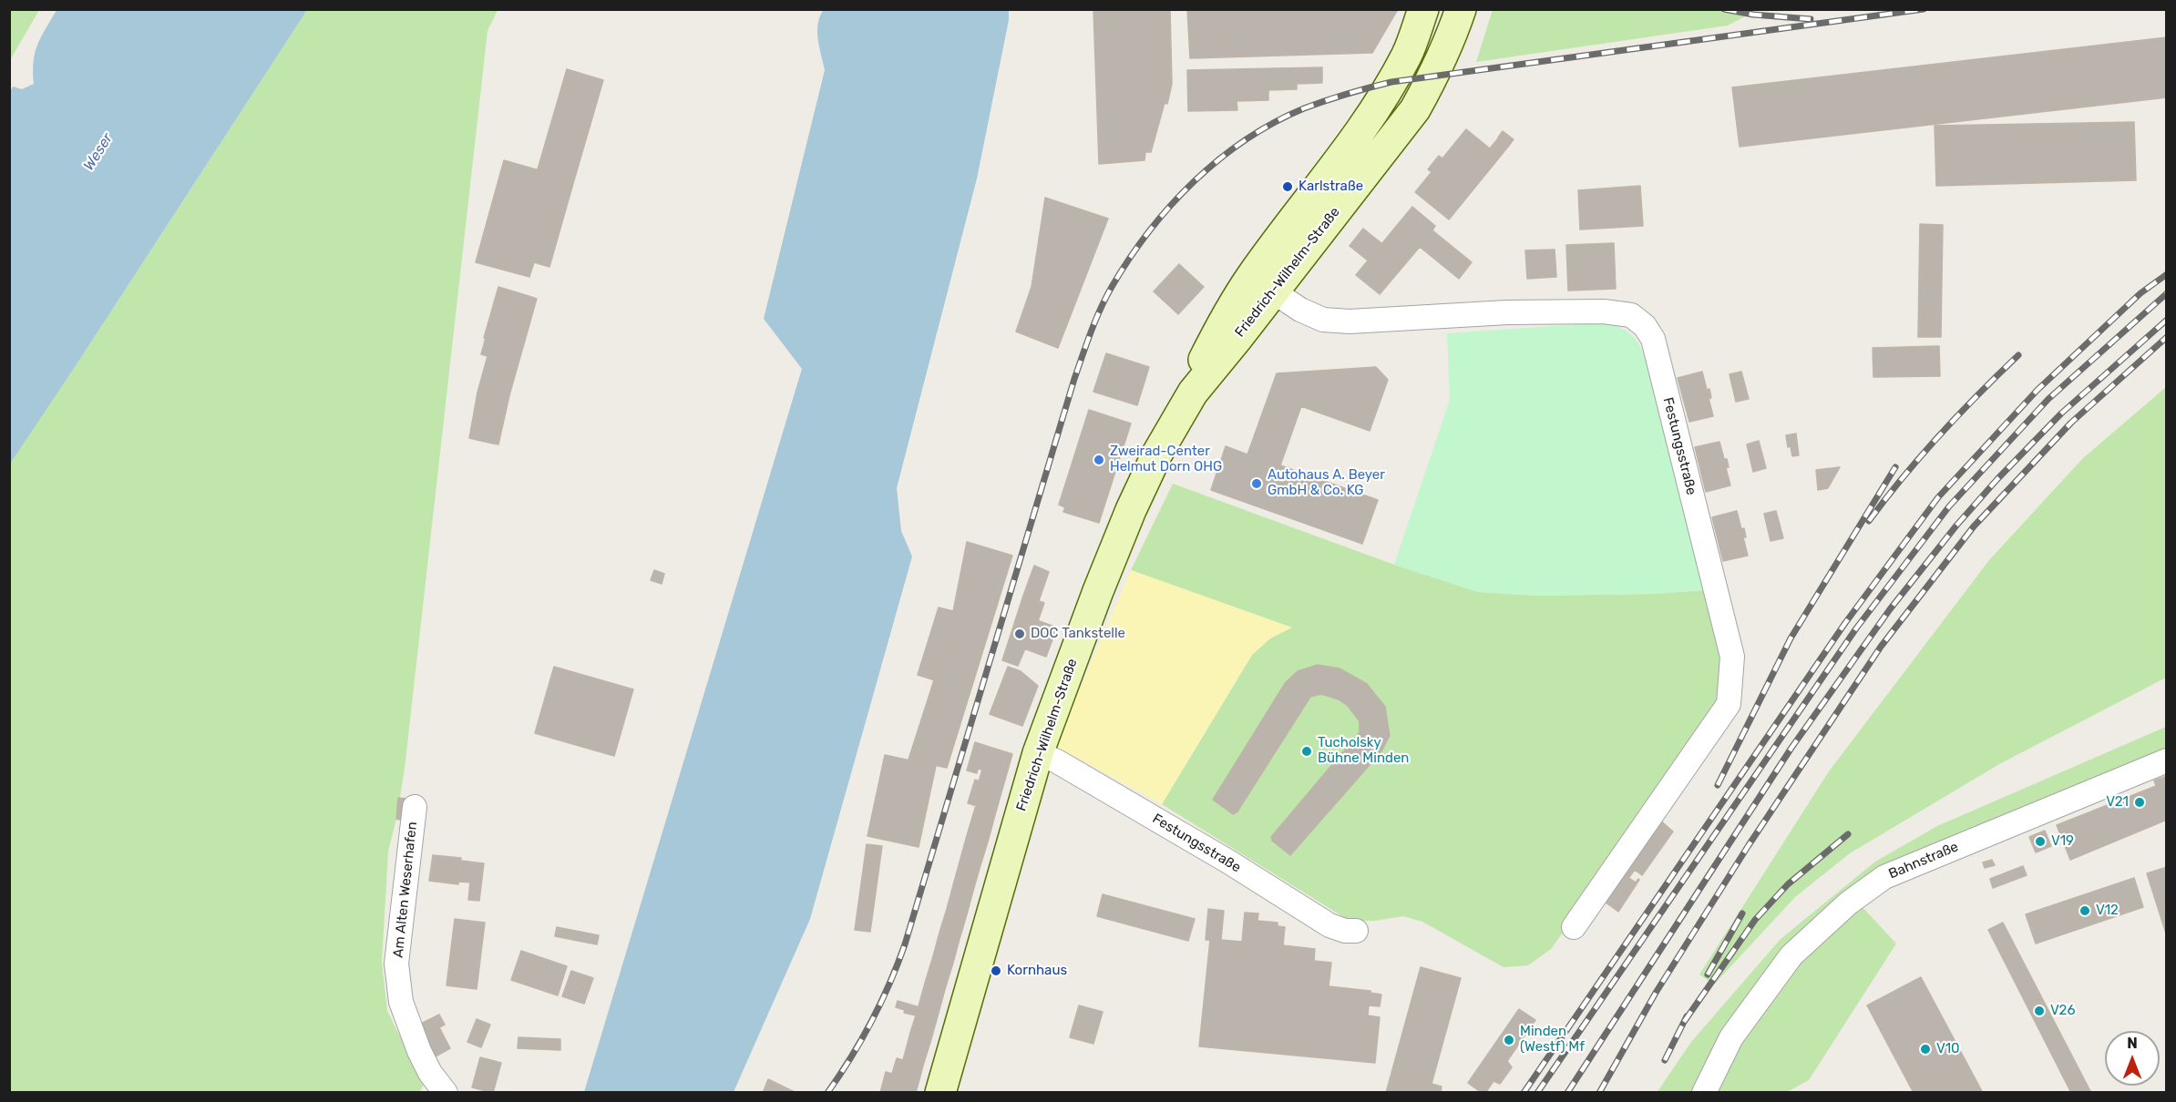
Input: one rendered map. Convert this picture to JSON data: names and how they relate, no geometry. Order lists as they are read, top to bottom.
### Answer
{
  "streets": {
    "main road": ["Friedrich-Wilhelm-Straße"],
    "street": ["Festungsstraße", "Bahnstraße", "Am Alten Weserhafen"]
  },
  "crossings": [
    ["Friedrich-Wilhelm-Straße", "Festungsstraße"]
  ],
  "water": ["Weser"],
  "places": [
    "Karlstraße",
    "Zweirad-Center Helmut Dorn OHG",
    "Autohaus A. Beyer GmbH & Co. KG",
    "DOC Tankstelle",
    "Tucholsky Bühne Minden",
    "V21",
    "V19",
    "V12",
    "Kornhaus",
    "V26",
    "Minden (Westf) Mf",
    "V10"
  ],
  "north": "top"
}
